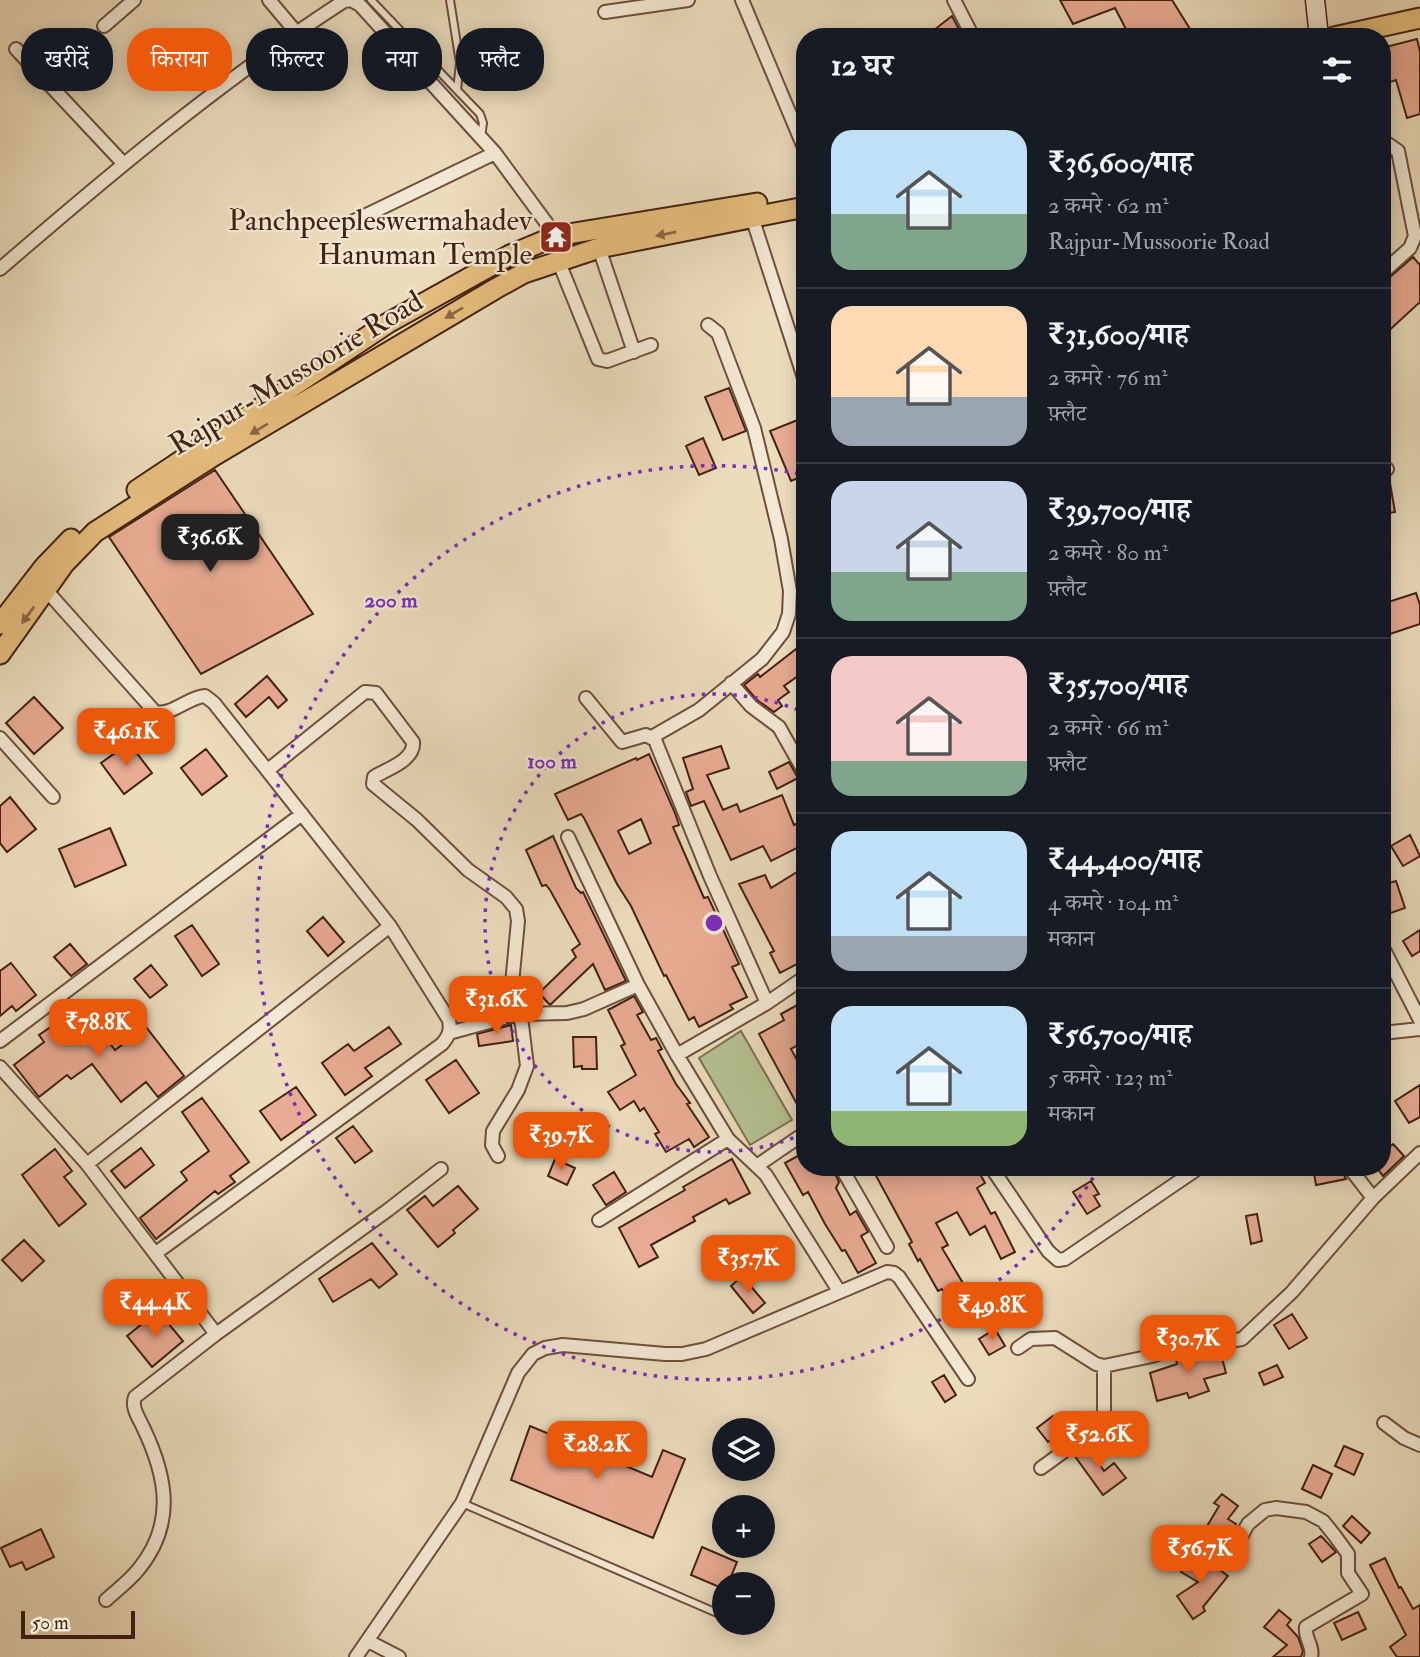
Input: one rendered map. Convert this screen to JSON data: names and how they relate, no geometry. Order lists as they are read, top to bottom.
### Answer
{
  "streets": {
    "main road": ["Rajpur-Mussoorie Road"]
  },
  "places": {
    "temple": ["Panchpeepleswermahadev Hanuman Temple"]
  },
  "scale_bar": "50 m",
  "page": {
    "chip": [
      "खरीदें",
      "किराया",
      "फ़िल्टर",
      "नया",
      "फ़्लैट"
    ],
    "heading": "12 घर",
    "list": [
      {
        "name": "₹36,600/माह",
        "note": "2 कमरे · 62 m² · Rajpur-Mussoorie Road"
      },
      {
        "name": "₹31,600/माह",
        "note": "2 कमरे · 76 m² · फ़्लैट"
      },
      {
        "name": "₹39,700/माह",
        "note": "2 कमरे · 80 m² · फ़्लैट"
      },
      {
        "name": "₹35,700/माह",
        "note": "2 कमरे · 66 m² · फ़्लैट"
      },
      {
        "name": "₹44,400/माह",
        "note": "4 कमरे · 104 m² · मकान"
      },
      {
        "name": "₹56,700/माह",
        "note": "5 कमरे · 123 m² · मकान"
      }
    ],
    "price": [
      "₹36.6K",
      "₹46.1K",
      "₹31.6K",
      "₹78.8K",
      "₹39.7K",
      "₹35.7K",
      "₹44.4K",
      "₹49.8K",
      "₹30.7K",
      "₹52.6K",
      "₹28.2K",
      "₹56.7K"
    ],
    "map_buttons": ["+", "−"],
    "scale": "50 m"
  },
  "rings": ["200 m", "100 m"]
}
